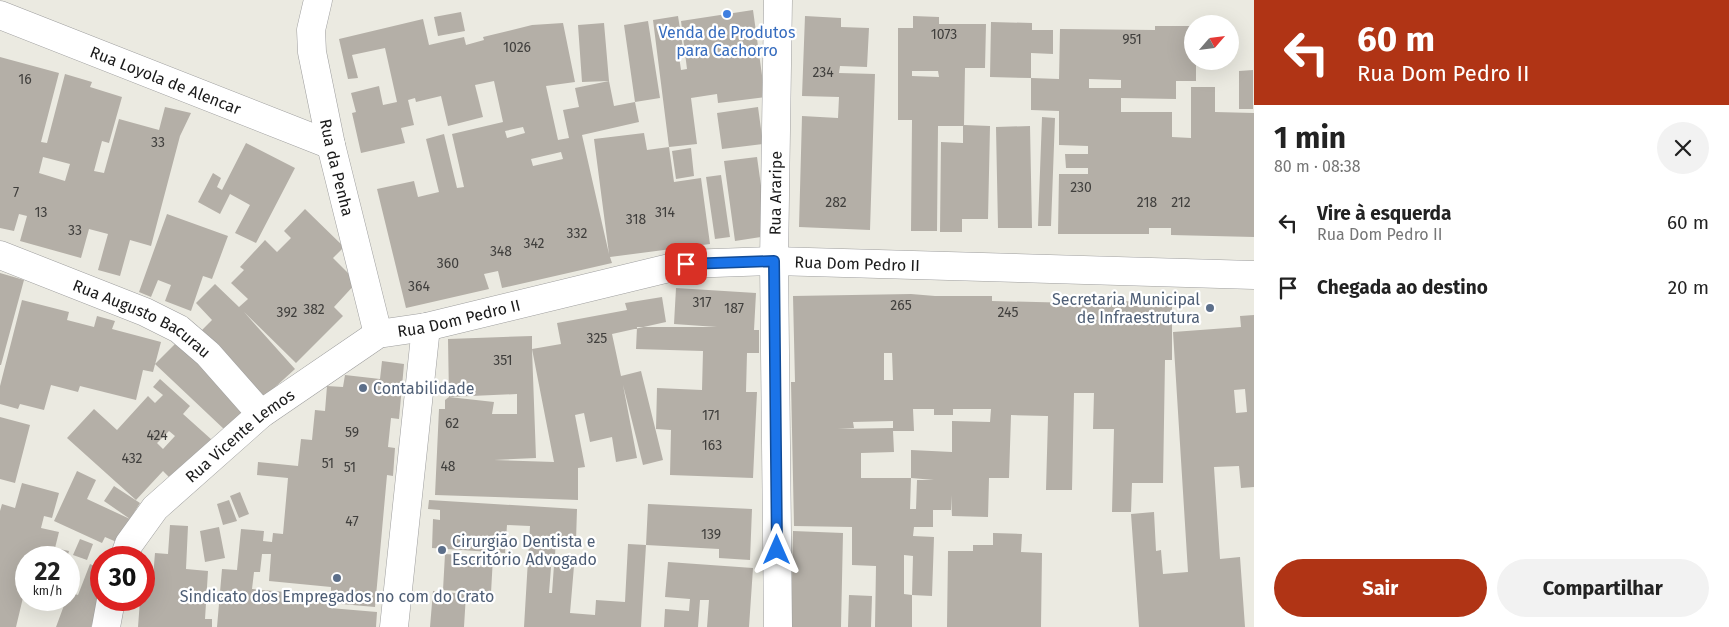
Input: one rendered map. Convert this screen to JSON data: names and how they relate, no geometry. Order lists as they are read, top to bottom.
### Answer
{
  "streets": {
    "street": [
      "Rua Loyola de Alencar",
      "Rua da Penha",
      "Rua Araripe",
      "Rua Dom Pedro II",
      "Rua Augusto Bacurau",
      "Rua Vicente Lemos"
    ]
  },
  "crossings": [
    ["Rua Loyola de Alencar", "Rua da Penha"],
    ["Rua da Penha", "Rua Dom Pedro II"],
    ["Rua da Penha", "Rua Vicente Lemos"],
    ["Rua Araripe", "Rua Dom Pedro II"],
    ["Rua Dom Pedro II", "Rua Vicente Lemos"],
    ["Rua Augusto Bacurau", "Rua Vicente Lemos"]
  ],
  "places": [
    "Venda de Produtos para Cachorro",
    "Secretaria Municipal de Infraestrutura",
    "Contabilidade",
    "Cirurgião Dentista e Escritório Advogado",
    "Sindicato dos Empregados no com do Crato"
  ],
  "house_numbers": [
    "1073",
    "951",
    "1026",
    "234",
    "16",
    "33",
    "230",
    "7",
    "282",
    "218",
    "212",
    "13",
    "314",
    "318",
    "33",
    "332",
    "342",
    "348",
    "360",
    "364",
    "317",
    "265",
    "187",
    "382",
    "392",
    "245",
    "325",
    "351",
    "171",
    "62",
    "59",
    "424",
    "163",
    "432",
    "51",
    "48",
    "51",
    "47",
    "139"
  ],
  "north": "top right",
  "page": {
    "turn": ["60 m", "Rua Dom Pedro II"],
    "heading": ["1 min", "80 m · 08:38"],
    "list": [
      {
        "name": "Vire à esquerda",
        "note": "Rua Dom Pedro II",
        "value": "60 m"
      },
      {
        "name": "Chegada ao destino",
        "value": "20 m"
      }
    ],
    "speed": "22 km/h",
    "limit": "30",
    "buttons": ["Sair", "Compartilhar"]
  }
}
